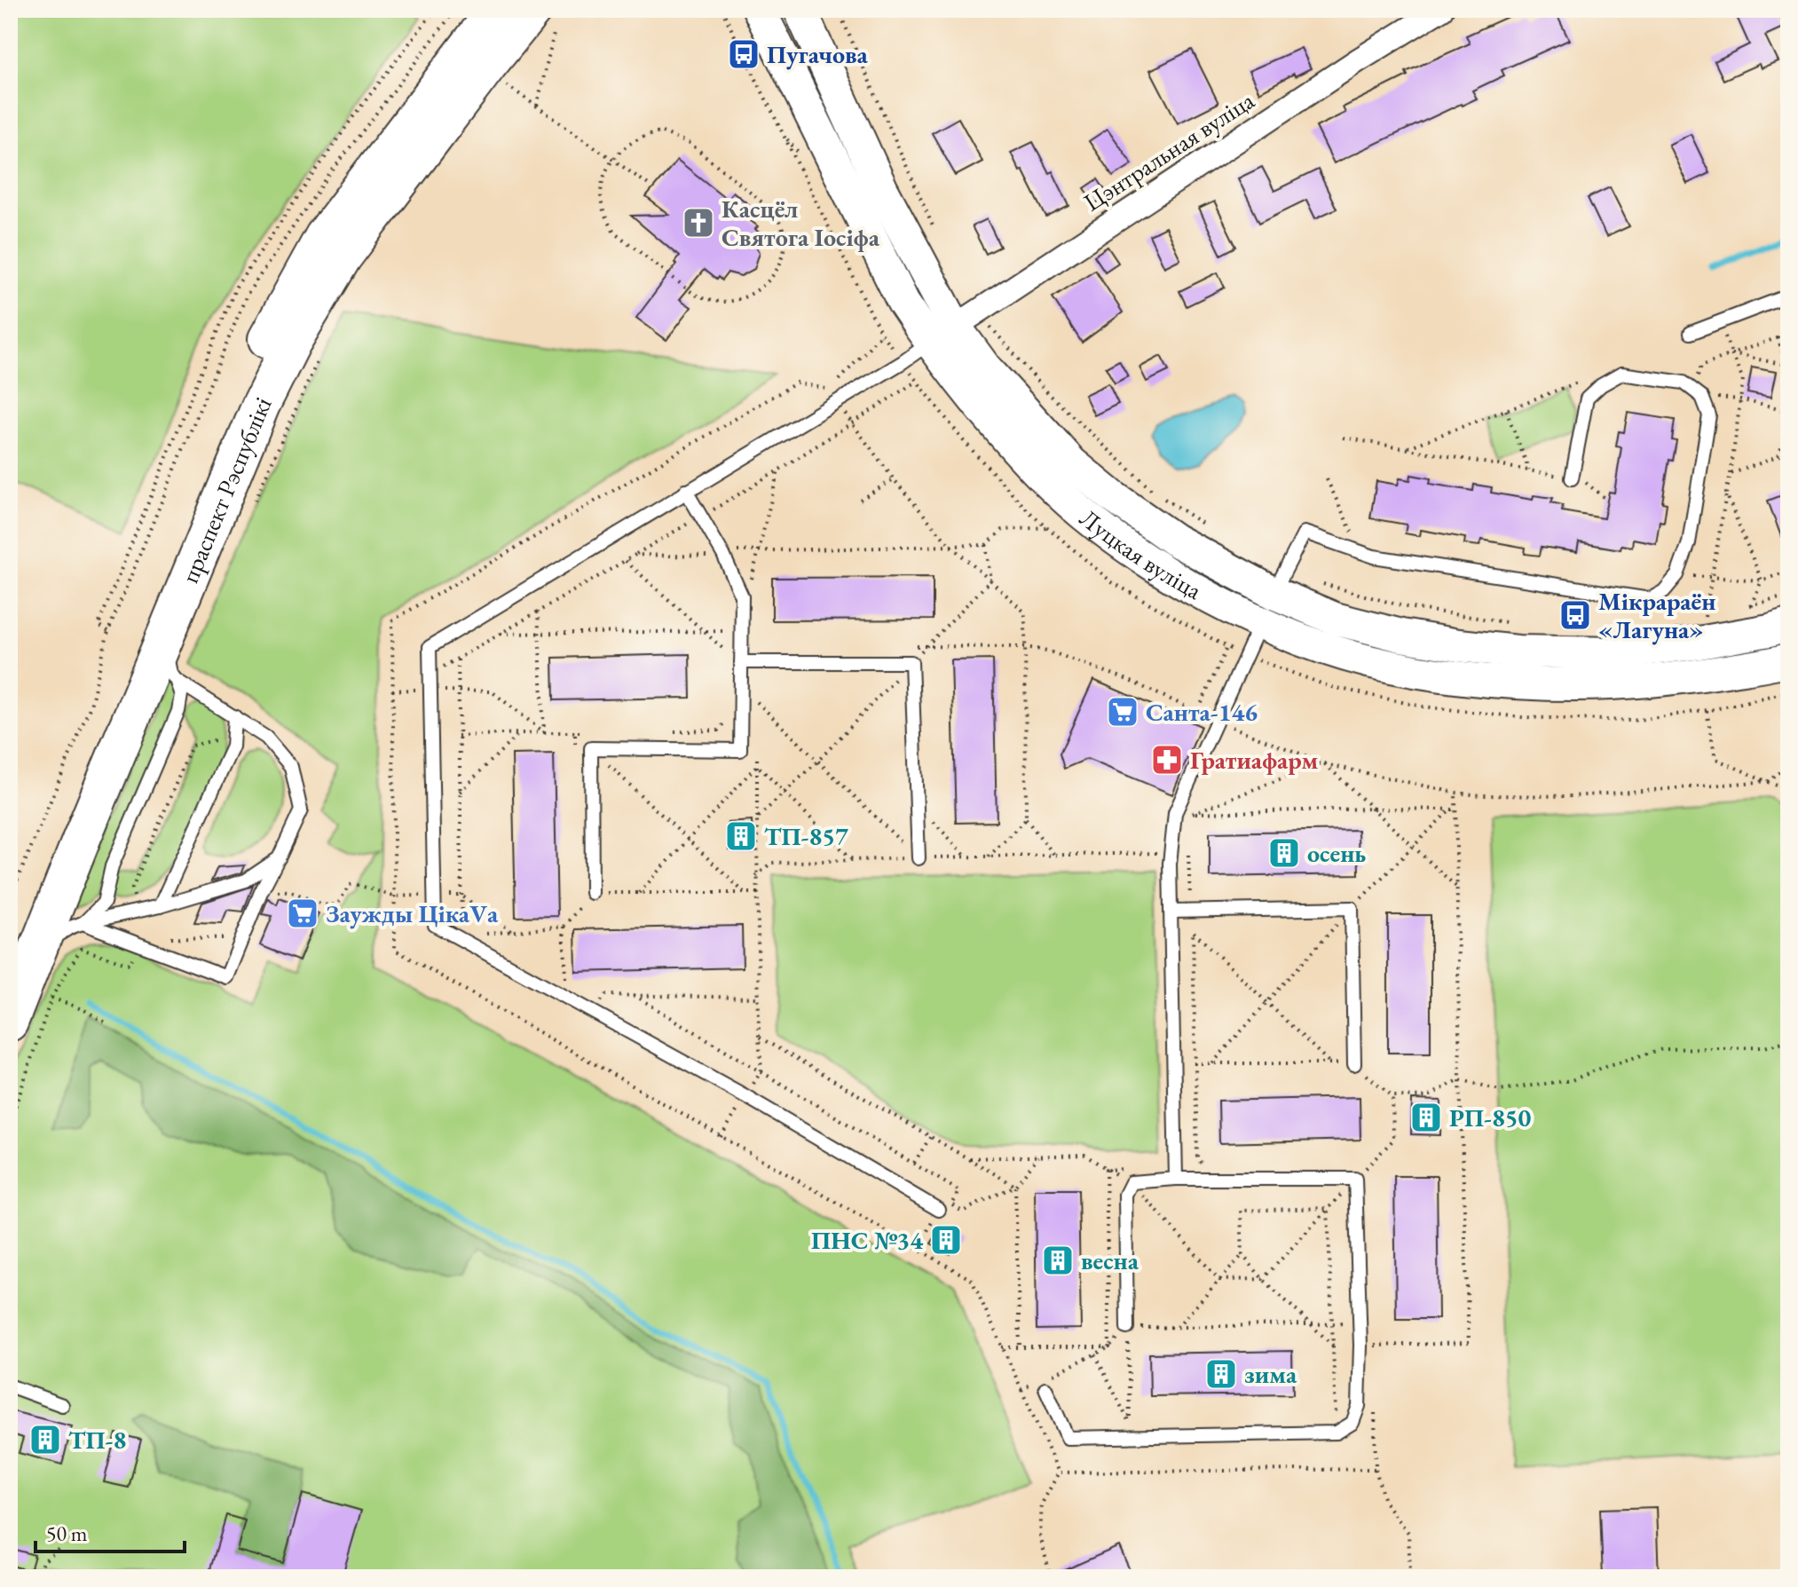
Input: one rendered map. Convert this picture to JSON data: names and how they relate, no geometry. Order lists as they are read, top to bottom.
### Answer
{
  "streets": {
    "main road": ["праспект Рэспублікі"],
    "street": ["Цэнтральная вуліца", "Луцкая вуліца"]
  },
  "crossings": [
    ["Цэнтральная вуліца", "Луцкая вуліца"]
  ],
  "places": {
    "bus stop": ["Пугачова", "Мікрараён «Лагуна»"],
    "church": ["Касцёл Святога Іосіфа"],
    "supermarket": ["Санта-146", "Заужды ЦікаVа"],
    "pharmacy": ["Гратиафарм"],
    "building": [
      "ТП-857",
      "осень",
      "РП-850",
      "ПНС №34",
      "весна",
      "зима",
      "ТП-8"
    ]
  },
  "scale_bar": "50 m"
}
